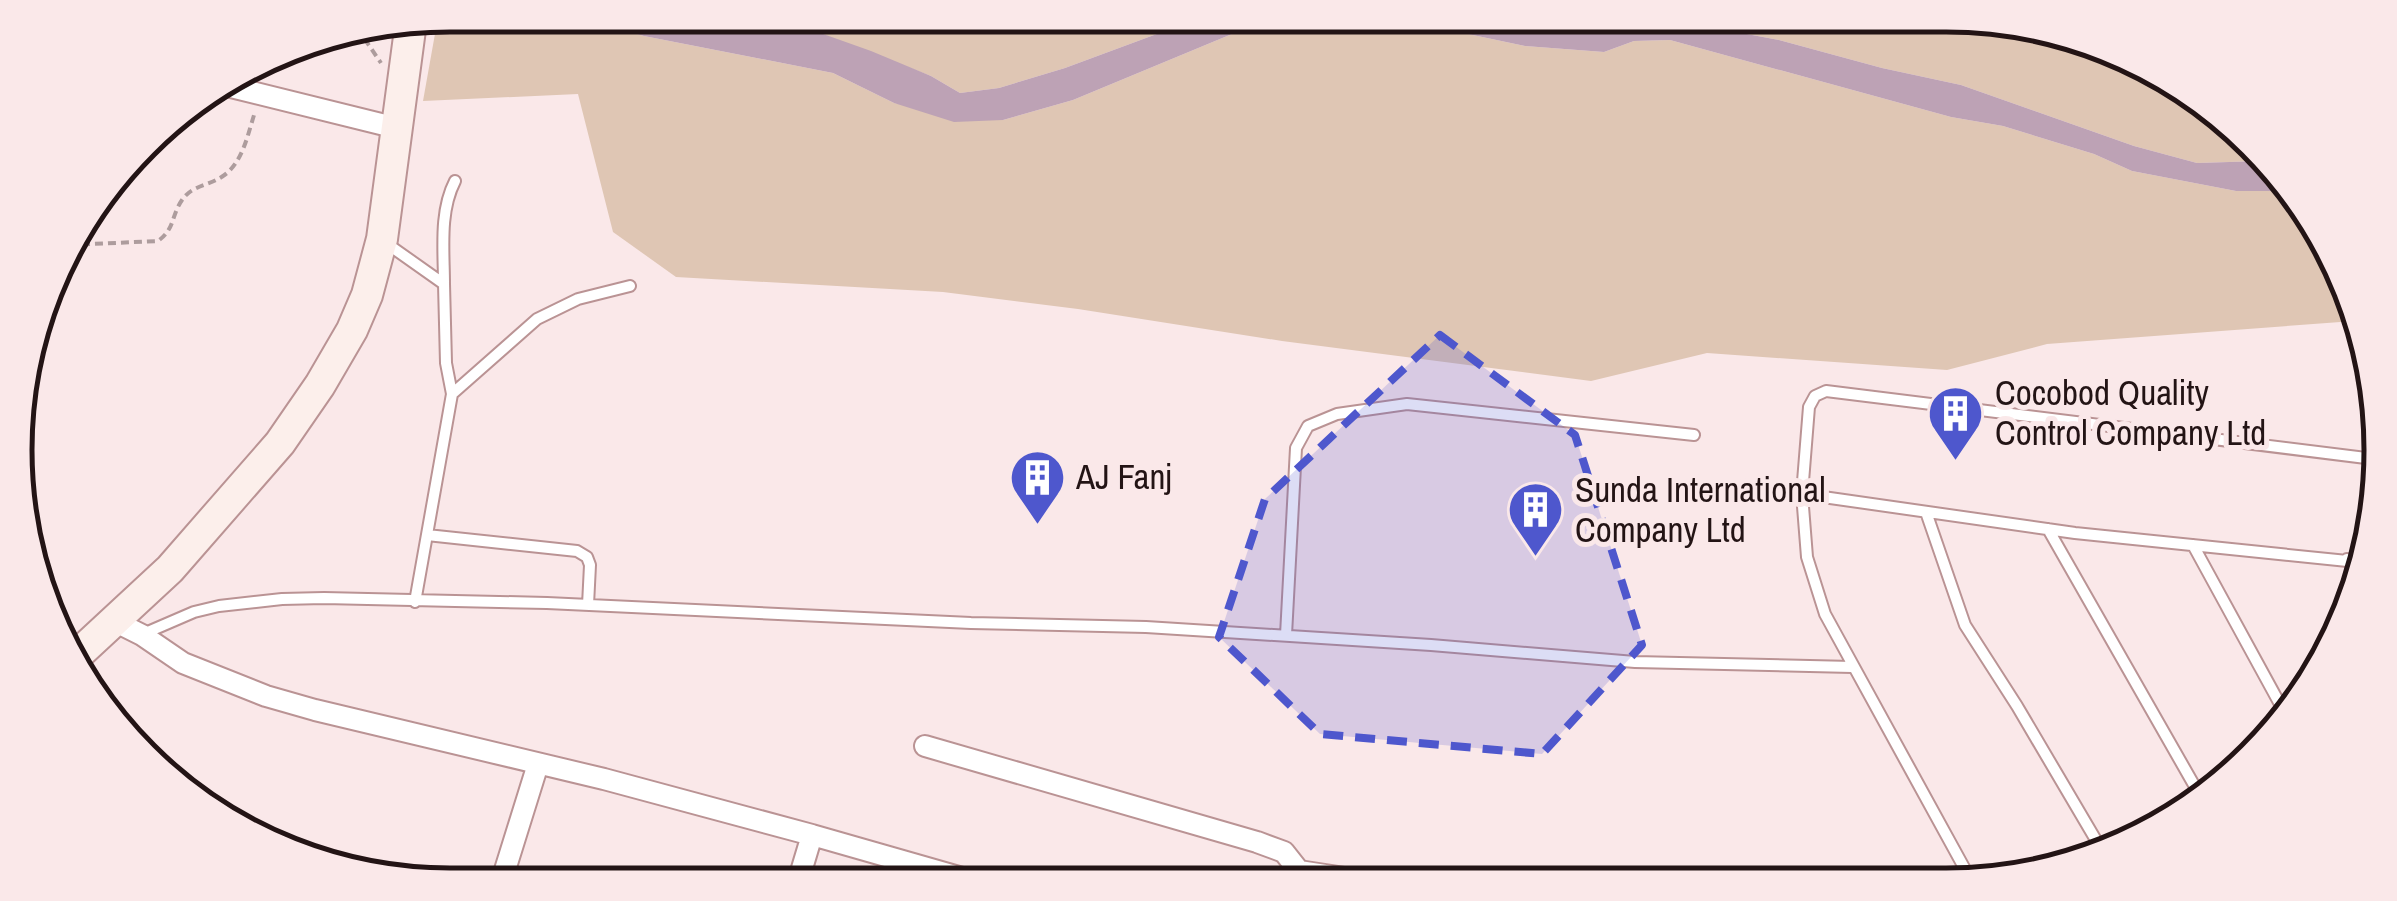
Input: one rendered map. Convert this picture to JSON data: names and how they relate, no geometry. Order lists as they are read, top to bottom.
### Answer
{
  "places": {
    "building": ["Cocobod Quality Control Company Ltd", "AJ Fanj", "Sunda International Company Ltd"]
  }
}
